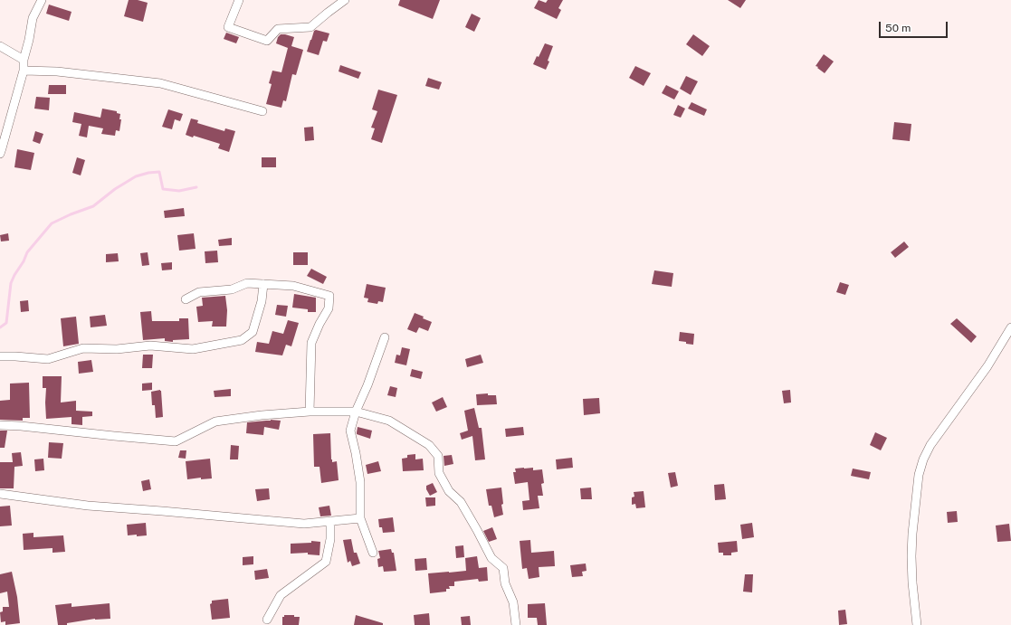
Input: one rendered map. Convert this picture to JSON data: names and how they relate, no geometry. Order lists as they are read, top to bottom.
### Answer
{
  "scale_bar": "50 m"
}
